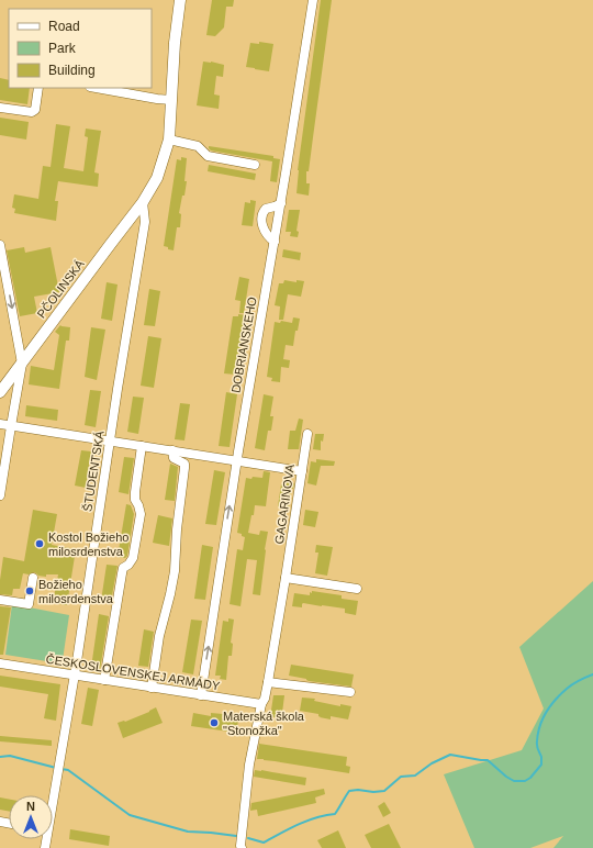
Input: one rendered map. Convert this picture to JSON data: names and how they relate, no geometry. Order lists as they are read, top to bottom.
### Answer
{
  "streets": {
    "main road": ["PČOLINSKÁ"],
    "street": [
      "DOBRIANSKEHO",
      "ŠTUDENTSKÁ",
      "GAGARINOVA",
      "ČESKOSLOVENSKEJ ARMÁDY"
    ]
  },
  "crossings": [
    ["PČOLINSKÁ", "ŠTUDENTSKÁ"],
    ["DOBRIANSKEHO", "ČESKOSLOVENSKEJ ARMÁDY"],
    ["ŠTUDENTSKÁ", "ČESKOSLOVENSKEJ ARMÁDY"],
    ["GAGARINOVA", "ČESKOSLOVENSKEJ ARMÁDY"]
  ],
  "places": ["Kostol Božieho milosrdenstva", "Božieho milosrdenstva", "Materská škola \"Stonožka\""],
  "legend": ["Road", "Park", "Building"],
  "north": "top"
}
